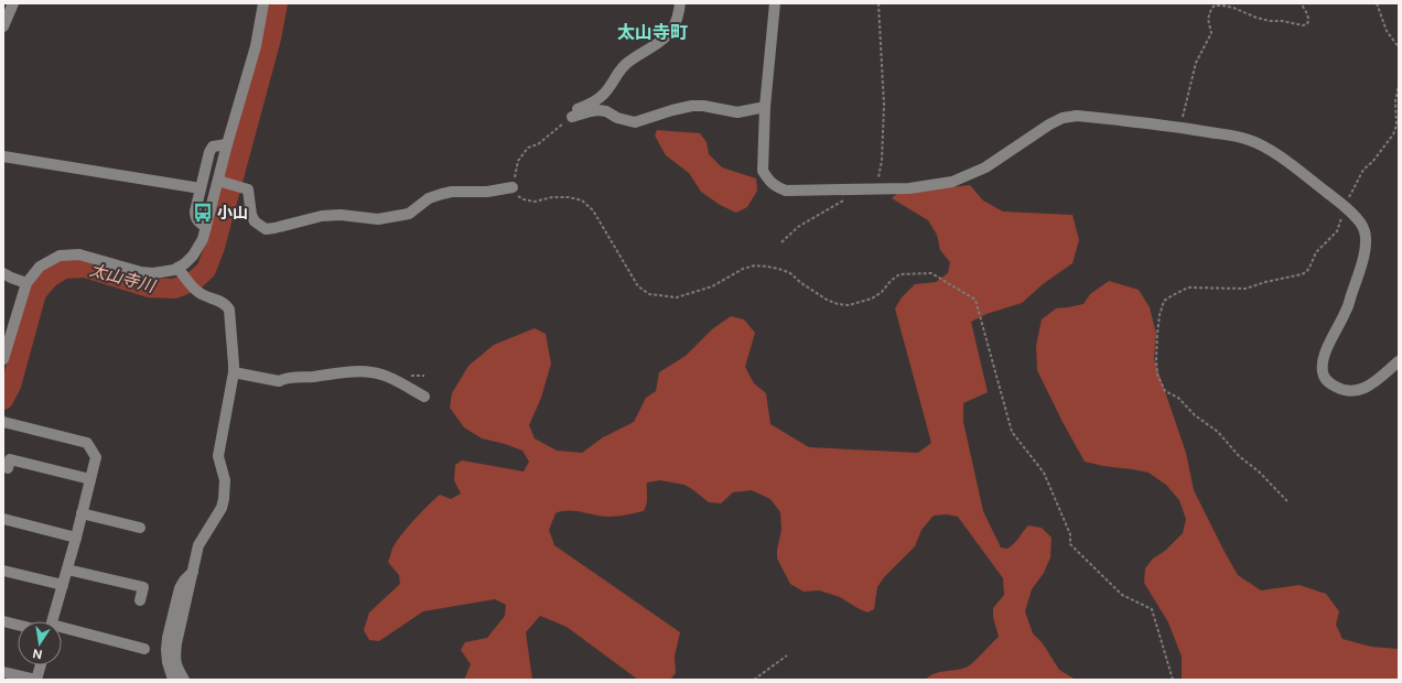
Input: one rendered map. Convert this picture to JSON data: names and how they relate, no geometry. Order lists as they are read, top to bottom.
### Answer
{
  "districts": ["太山寺町"],
  "water": ["太山寺川"],
  "places": {
    "bus stop": ["小山"]
  },
  "north": "bottom"
}
